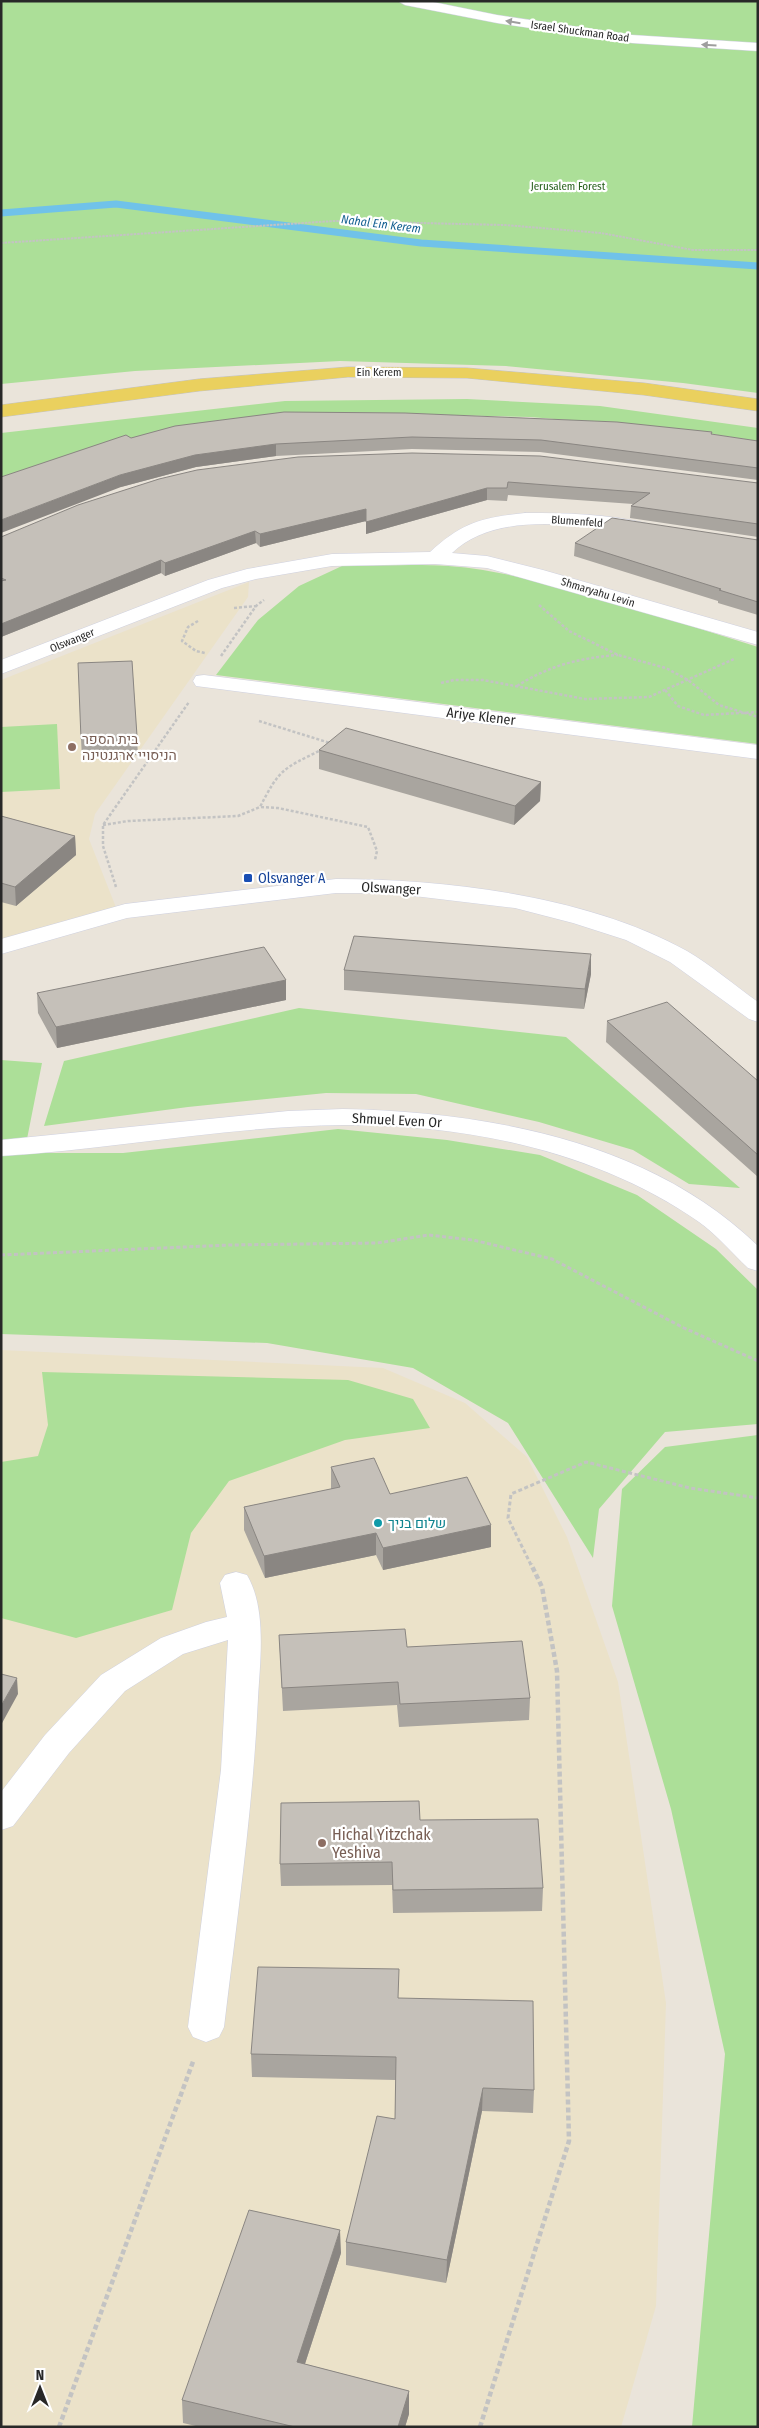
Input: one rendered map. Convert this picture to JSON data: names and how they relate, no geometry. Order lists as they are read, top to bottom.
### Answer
{
  "streets": {
    "main road": ["Ein Kerem"],
    "street": [
      "Israel Shuckman Road",
      "Blumenfeld",
      "Shmaryahu Levin",
      "Olswanger",
      "Ariye Klener",
      "Shmuel Even Or"
    ]
  },
  "crossings": [
    ["Blumenfeld", "Shmaryahu Levin"],
    ["Blumenfeld", "Olswanger"],
    ["Shmaryahu Levin", "Olswanger"]
  ],
  "one_way": ["Israel Shuckman Road"],
  "water": ["Nahal Ein Kerem"],
  "parks": ["Jerusalem Forest"],
  "places": {
    "other": ["בית הספר הניסויי ארגנטינה", "שלום בניך", "Hichal Yitzchak Yeshiva"],
    "transit": ["Olsvanger A"]
  },
  "north": "top"
}
